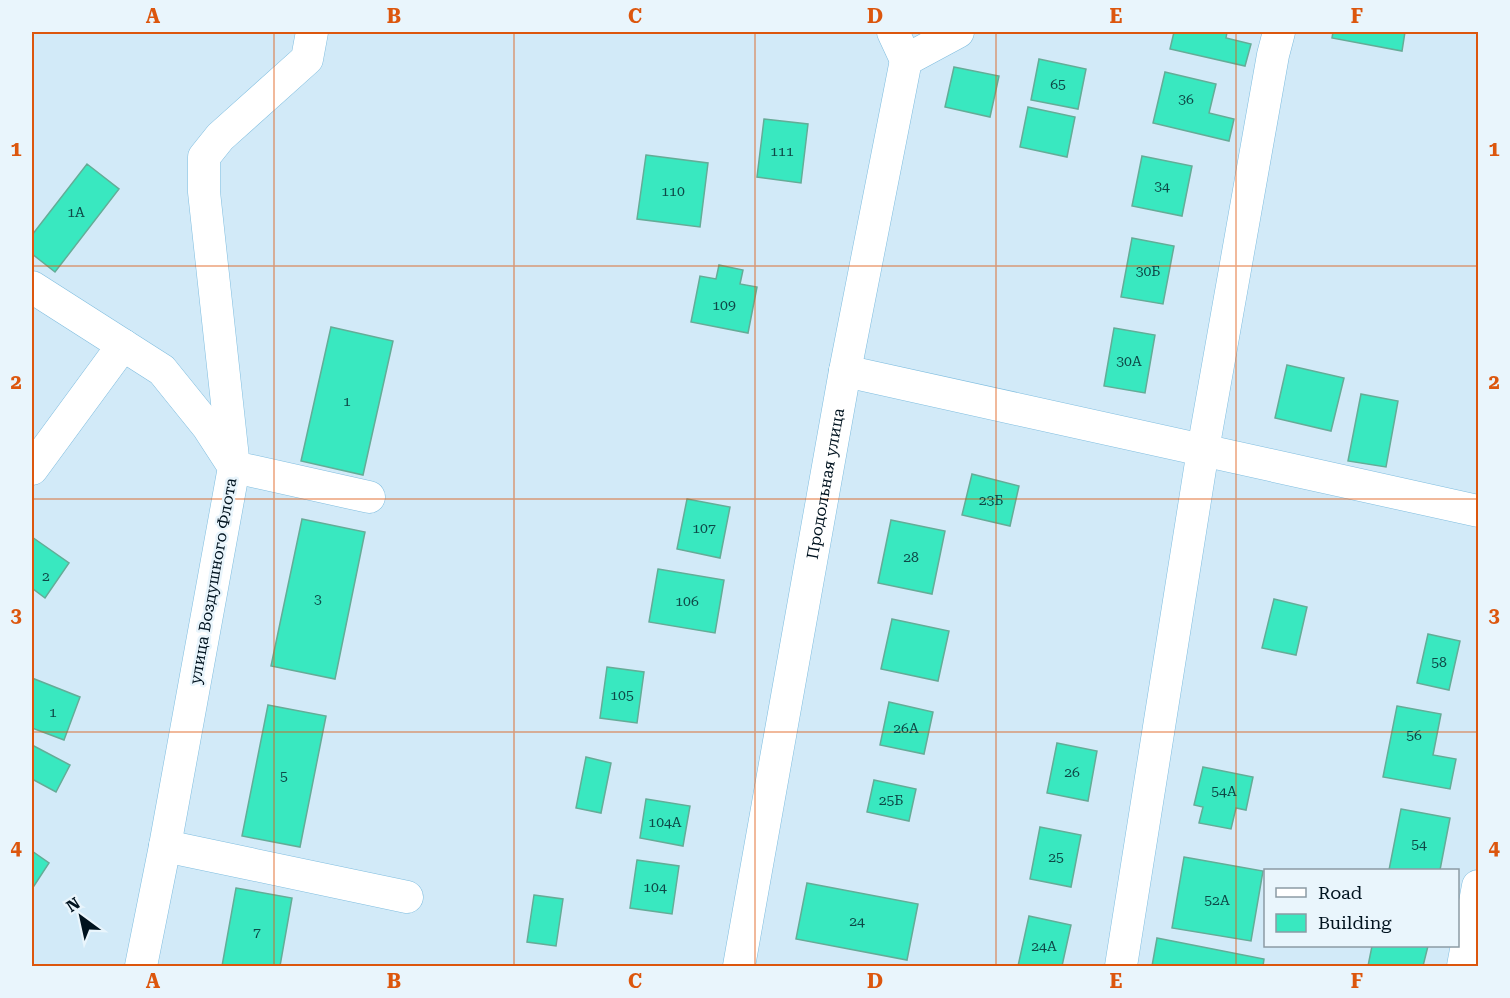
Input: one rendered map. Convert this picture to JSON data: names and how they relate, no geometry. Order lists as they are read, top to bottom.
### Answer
{
  "streets": {
    "street": ["Продольная улица", "улица Воздушного Флота"]
  },
  "house_numbers": [
    "65",
    "36",
    "111",
    "34",
    "110",
    "1А",
    "30Б",
    "109",
    "30А",
    "1",
    "23Б",
    "107",
    "28",
    "2",
    "3",
    "106",
    "58",
    "105",
    "1",
    "26А",
    "56",
    "26",
    "5",
    "54А",
    "25Б",
    "104А",
    "54",
    "25",
    "104",
    "52А",
    "24",
    "7",
    "24А"
  ],
  "legend": ["Road", "Building"],
  "north": "top left",
  "grid": {
    "columns": [
      "A",
      "B",
      "C",
      "D",
      "E",
      "F"
    ],
    "rows": [
      "1",
      "2",
      "3",
      "4"
    ]
  }
}
